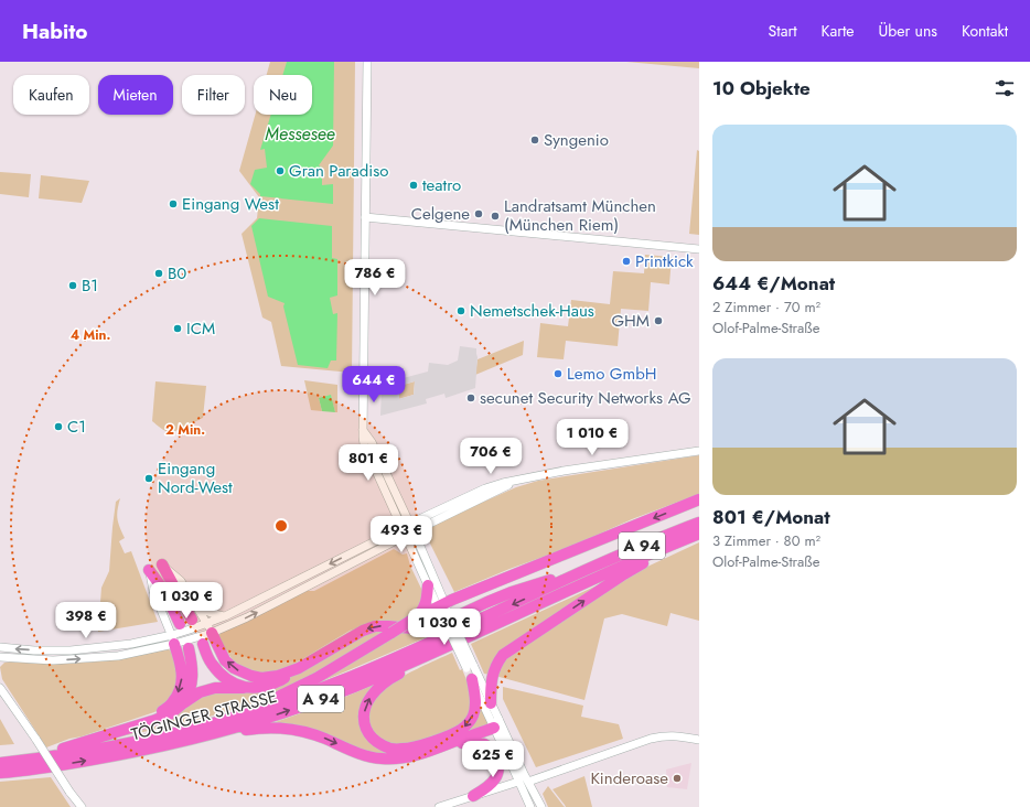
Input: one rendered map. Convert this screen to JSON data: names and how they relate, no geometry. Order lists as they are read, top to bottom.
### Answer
{
  "streets": {
    "highway": ["A 94", "TÖGINGER STRASSE"]
  },
  "water": ["Messesee"],
  "places": [
    "Syngenio",
    "Gran Paradiso",
    "teatro",
    "Eingang West",
    "Celgene",
    "Landratsamt München (München Riem)",
    "Printkick",
    "B0",
    "B1",
    "Nemetschek-Haus",
    "GHM",
    "ICM",
    "Lemo GmbH",
    "secunet Security Networks AG",
    "C1",
    "Eingang Nord-West",
    "Kinderoase"
  ],
  "page": {
    "header": "Habito",
    "nav": [
      "Start",
      "Karte",
      "Über uns",
      "Kontakt"
    ],
    "heading": "10 Objekte",
    "chip": [
      "Kaufen",
      "Mieten",
      "Filter",
      "Neu"
    ],
    "list": [
      {
        "name": "644 €/Monat",
        "note": "2 Zimmer · 70 m² · Olof-Palme-Straße"
      },
      {
        "name": "801 €/Monat",
        "note": "3 Zimmer · 80 m² · Olof-Palme-Straße"
      }
    ],
    "price": [
      "786 €",
      "644 €",
      "1 010 €",
      "706 €",
      "801 €",
      "493 €",
      "1 030 €",
      "398 €",
      "1 030 €",
      "625 €"
    ]
  },
  "rings": ["4 Min.", "2 Min."]
}
